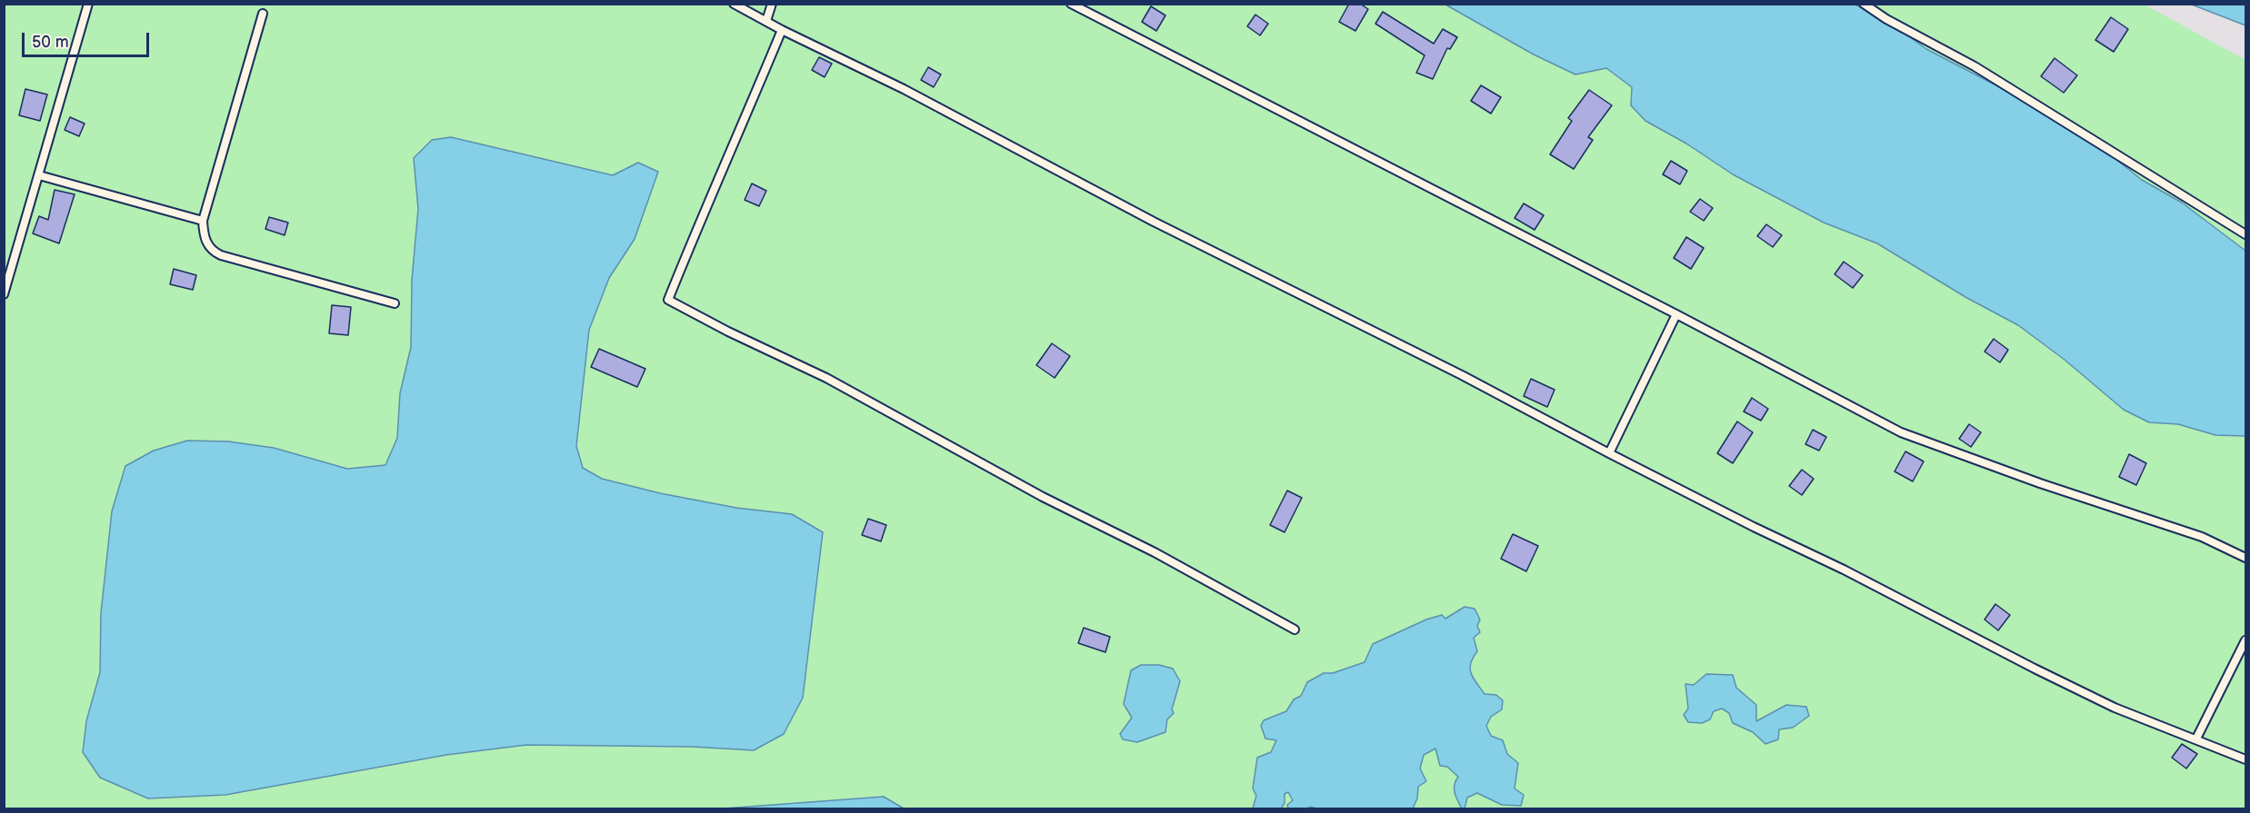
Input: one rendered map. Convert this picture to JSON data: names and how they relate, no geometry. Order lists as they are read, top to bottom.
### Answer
{
  "scale_bar": "50 m"
}
